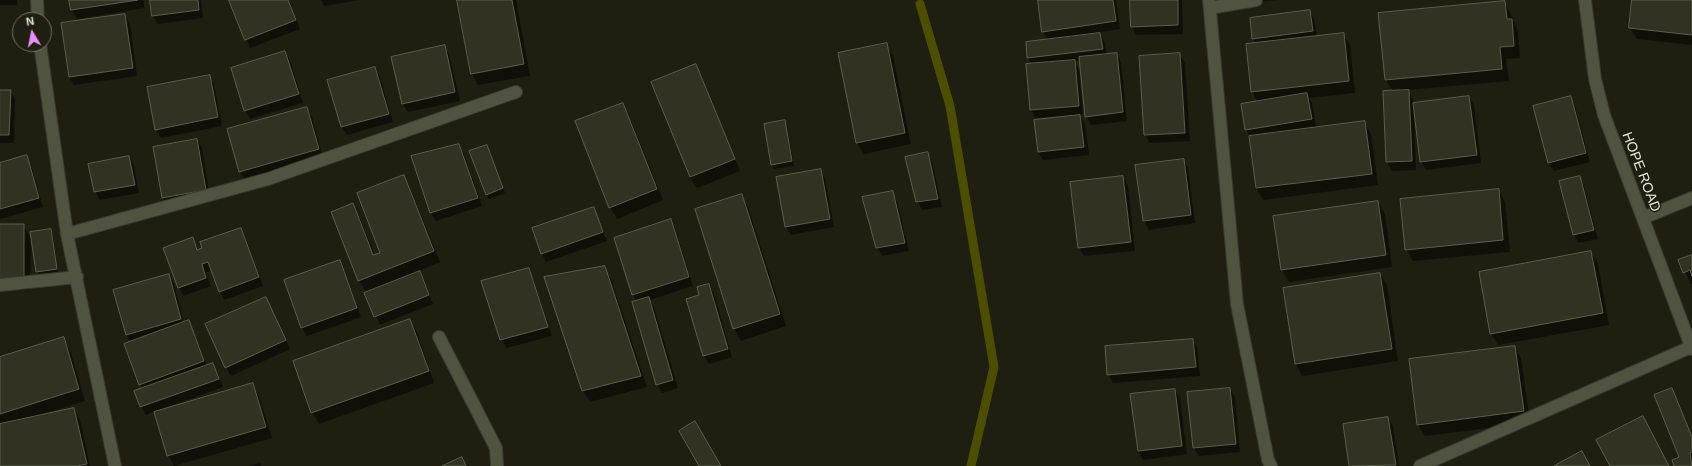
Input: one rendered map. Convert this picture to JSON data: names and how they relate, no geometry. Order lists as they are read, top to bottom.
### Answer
{
  "streets": {
    "street": ["HOPE ROAD"]
  },
  "north": "top"
}
